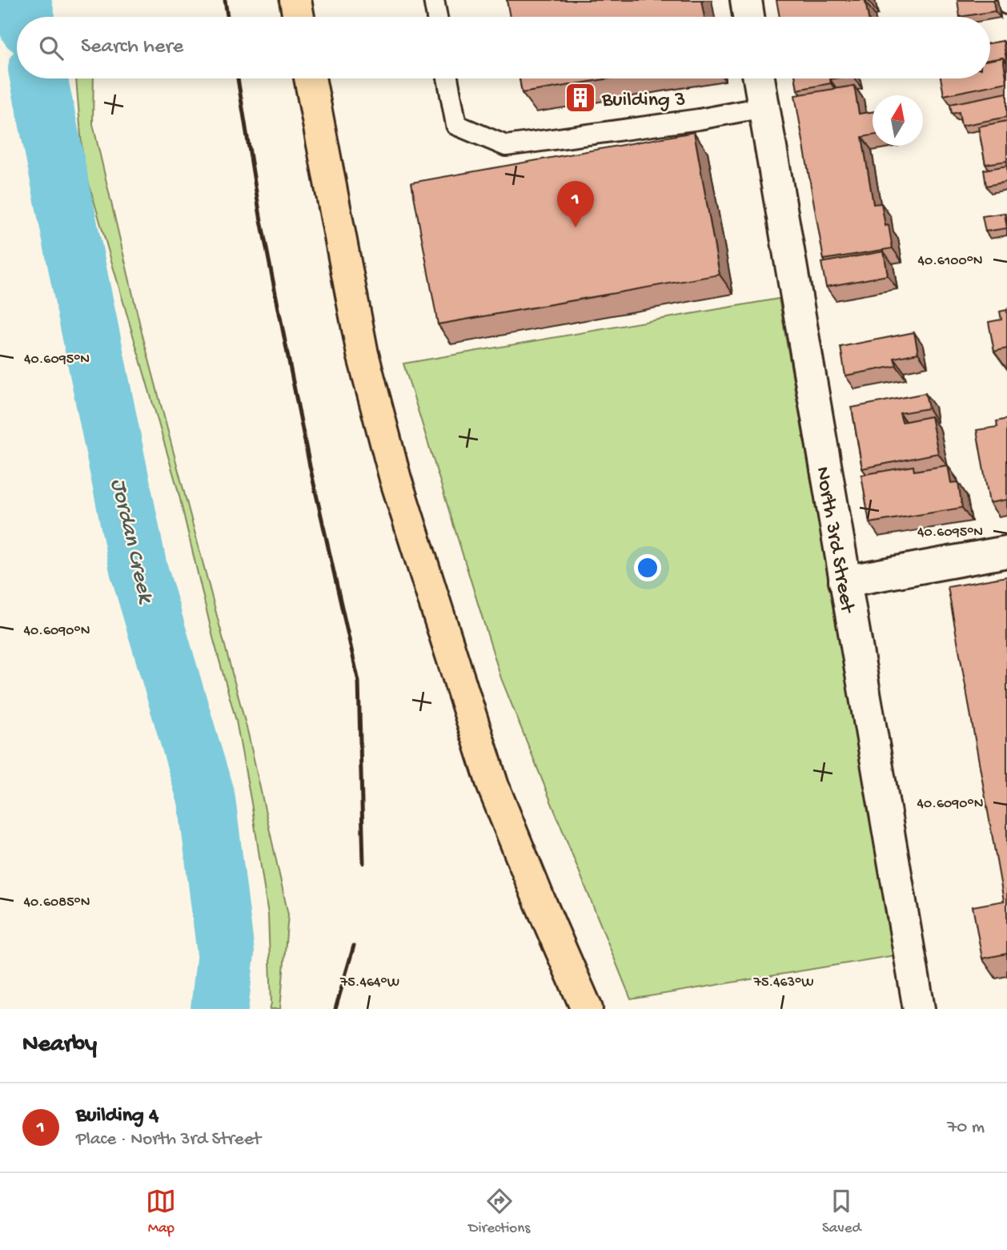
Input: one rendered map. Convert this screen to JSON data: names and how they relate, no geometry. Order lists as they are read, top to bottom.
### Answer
{
  "streets": {
    "street": ["North 3rd Street"]
  },
  "water": ["Jordan Creek"],
  "places": {
    "building": ["Building 3"]
  },
  "north": "top",
  "page": {
    "search": "Search here",
    "pins": "1",
    "heading": "Nearby",
    "list": [
      {
        "mark": "1",
        "name": "Building 4",
        "note": "Place · North 3rd Street",
        "value": "70 m"
      }
    ],
    "nav": ["Map", "Directions", "Saved"]
  },
  "coordinates": [
    "40.6100°N",
    "40.6095°N",
    "40.6090°N",
    "40.6085°N",
    "75.464°W",
    "75.463°W"
  ]
}
